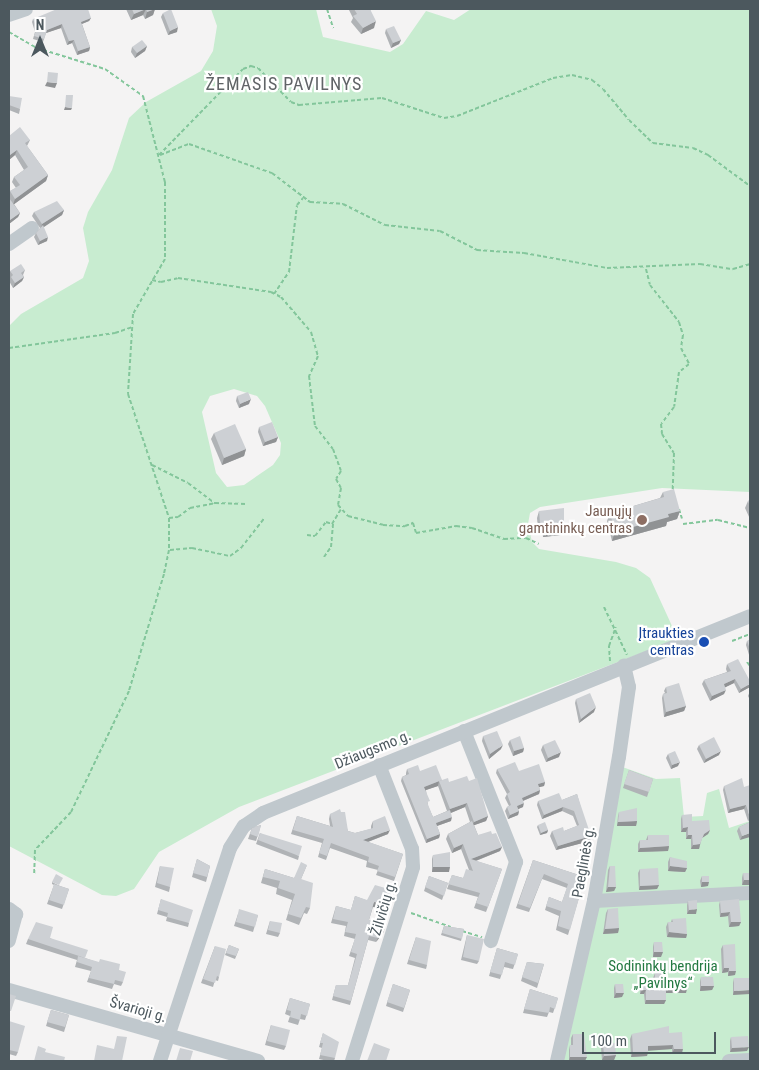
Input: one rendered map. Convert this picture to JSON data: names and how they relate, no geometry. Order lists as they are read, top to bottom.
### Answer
{
  "streets": {
    "street": [
      "Džiaugsmo g.",
      "Paeglinės g.",
      "Žilvičių g.",
      "Švarioji g."
    ]
  },
  "crossings": [
    ["Džiaugsmo g.", "Paeglinės g."],
    ["Džiaugsmo g.", "Žilvičių g."],
    ["Džiaugsmo g.", "Švarioji g."]
  ],
  "districts": ["ŽEMASIS PAVILNYS"],
  "parks": ["Sodininkų bendrija „Pavilnys“"],
  "places": ["Jaunųjų gamtininkų centras", "Įtraukties centras"],
  "scale_bar": "100 m",
  "north": "top"
}
